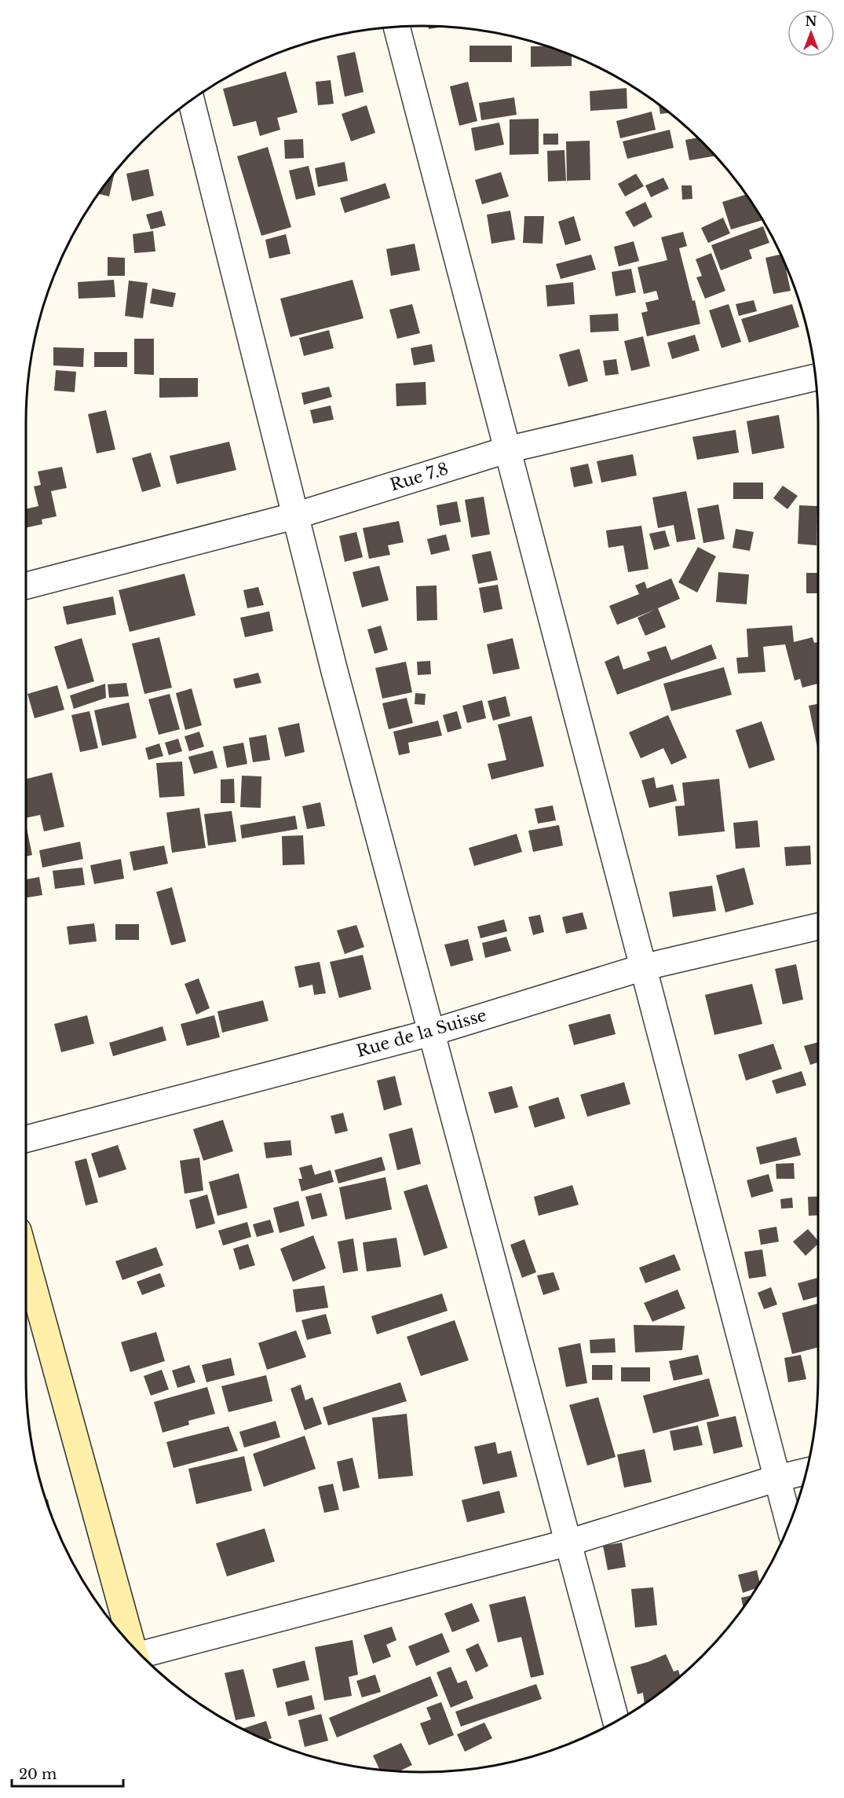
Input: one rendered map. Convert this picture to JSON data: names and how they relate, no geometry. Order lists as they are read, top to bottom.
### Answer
{
  "streets": {
    "street": ["Rue 7.8", "Rue de la Suisse"]
  },
  "scale_bar": "20 m",
  "north": "top"
}
